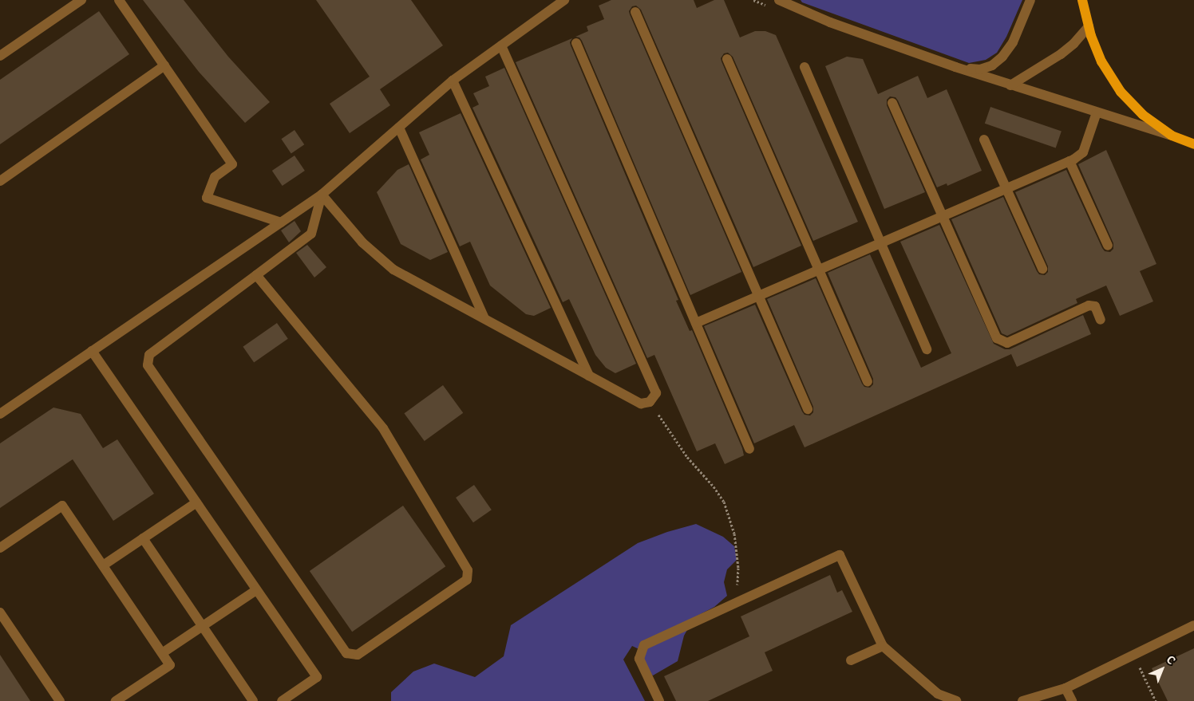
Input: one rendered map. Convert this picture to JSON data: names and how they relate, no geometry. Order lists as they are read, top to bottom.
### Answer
{
  "north": "top right"
}
